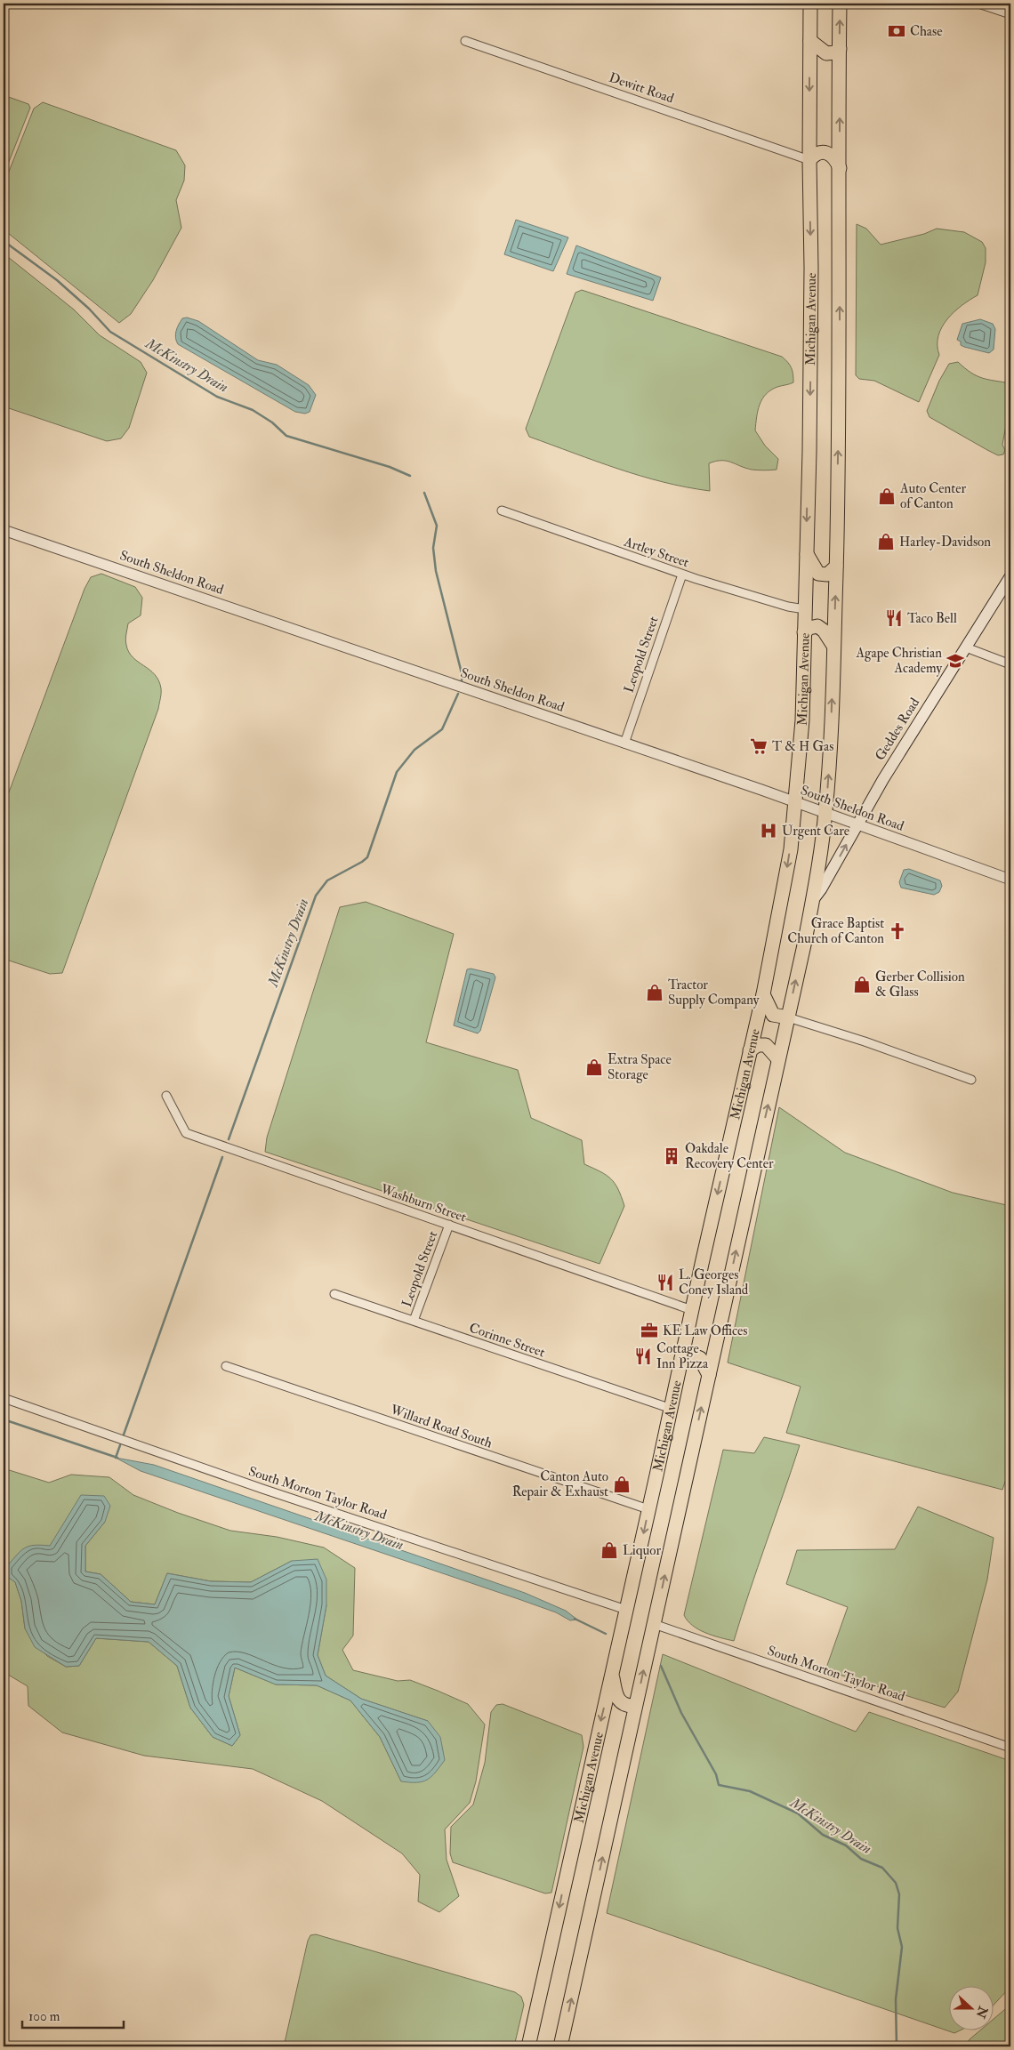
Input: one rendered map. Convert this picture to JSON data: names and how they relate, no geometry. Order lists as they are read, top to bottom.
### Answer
{
  "streets": {
    "main road": ["Michigan Avenue", "Geddes Road"],
    "street": [
      "Dewitt Road",
      "Artley Street",
      "South Sheldon Road",
      "Leopold Street",
      "Washburn Street",
      "Corinne Street",
      "Willard Road South",
      "South Morton Taylor Road"
    ]
  },
  "crossings": [
    ["Dewitt Road", "Michigan Avenue"],
    ["Michigan Avenue", "Artley Street"],
    ["Michigan Avenue", "South Sheldon Road"],
    ["Michigan Avenue", "Washburn Street"],
    ["Michigan Avenue", "Corinne Street"],
    ["Michigan Avenue", "Willard Road South"],
    ["Michigan Avenue", "South Morton Taylor Road"],
    ["Artley Street", "Leopold Street"],
    ["South Sheldon Road", "Leopold Street"],
    ["South Sheldon Road", "Geddes Road"],
    ["Leopold Street", "Washburn Street"],
    ["Leopold Street", "Corinne Street"]
  ],
  "water": ["McKinstry Drain"],
  "places": {
    "bank": ["Chase"],
    "shop": [
      "Auto Center of Canton",
      "Harley-Davidson",
      "Gerber Collision & Glass",
      "Tractor Supply Company",
      "Extra Space Storage",
      "Canton Auto Repair & Exhaust",
      "Liquor"
    ],
    "restaurant": ["Taco Bell", "L. Georges Coney Island", "Cottage Inn Pizza"],
    "school or university": ["Agape Christian Academy"],
    "supermarket": ["T & H Gas"],
    "hospital": ["Urgent Care"],
    "church": ["Grace Baptist Church of Canton"],
    "building": ["Oakdale Recovery Center"],
    "office": ["KE Law Offices"]
  },
  "scale_bar": "100 m",
  "north": "right"
}
